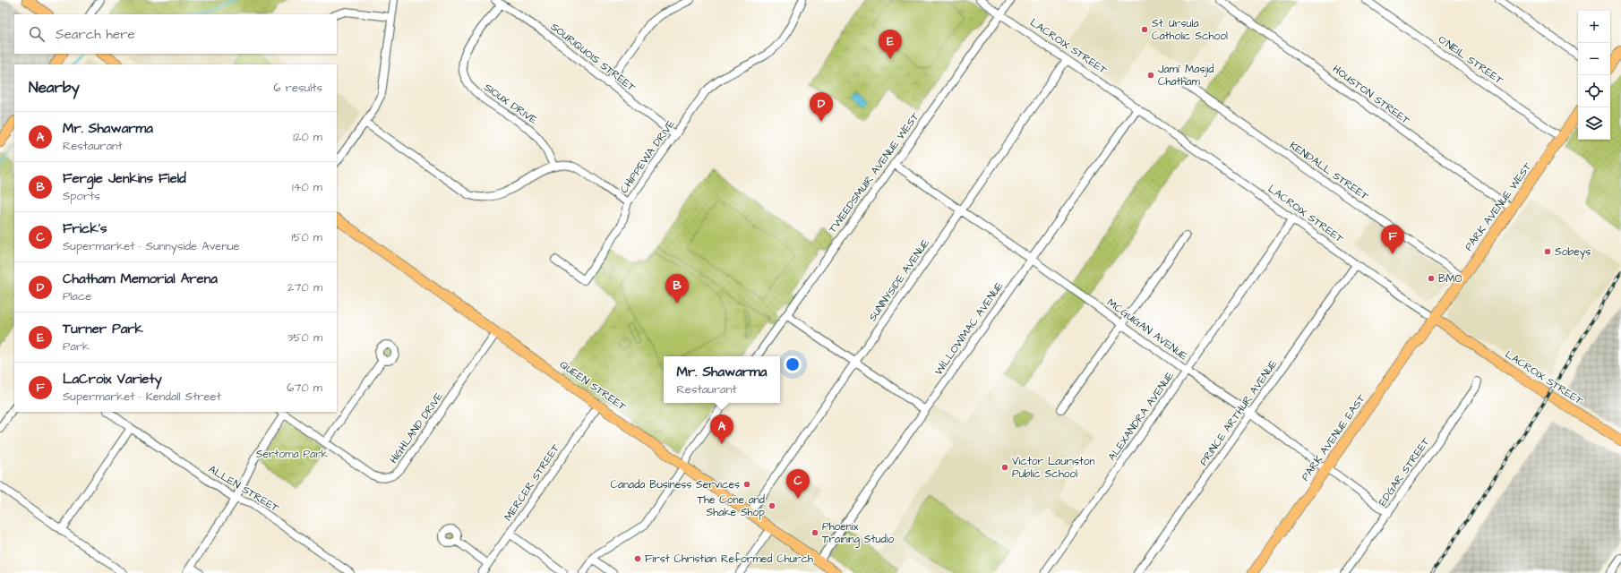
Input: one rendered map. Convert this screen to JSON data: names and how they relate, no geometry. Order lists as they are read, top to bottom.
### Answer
{
  "streets": {
    "main road": [
      "LACROIX STREET",
      "PARK AVENUE WEST",
      "QUEEN STREET",
      "PARK AVENUE EAST"
    ],
    "street": [
      "SOURIQUOIS STREET",
      "O'NEIL STREET",
      "HOUSTON STREET",
      "SIOUX DRIVE",
      "CHIPPEWA DRIVE",
      "KENDALL STREET",
      "TWEEDSMUIR AVENUE WEST",
      "SUNNYSIDE AVENUE",
      "WILLOWMAC AVENUE",
      "MCGUIGAN AVENUE",
      "PRINCE ARTHUR AVENUE",
      "ALEXANDRA AVENUE",
      "HIGHLAND DRIVE",
      "EDGAR STREET",
      "MERCER STREET",
      "ALLEN STREET"
    ]
  },
  "crossings": [
    ["LACROIX STREET", "TWEEDSMUIR AVENUE WEST"],
    ["LACROIX STREET", "PARK AVENUE WEST"],
    ["LACROIX STREET", "SUNNYSIDE AVENUE"],
    ["LACROIX STREET", "WILLOWMAC AVENUE"],
    ["LACROIX STREET", "PRINCE ARTHUR AVENUE"],
    ["LACROIX STREET", "ALEXANDRA AVENUE"],
    ["LACROIX STREET", "PARK AVENUE EAST"],
    ["SOURIQUOIS STREET", "SIOUX DRIVE"],
    ["SOURIQUOIS STREET", "CHIPPEWA DRIVE"],
    ["O'NEIL STREET", "PARK AVENUE WEST"],
    ["HOUSTON STREET", "PARK AVENUE WEST"],
    ["SIOUX DRIVE", "CHIPPEWA DRIVE"],
    ["KENDALL STREET", "PARK AVENUE WEST"],
    ["TWEEDSMUIR AVENUE WEST", "MCGUIGAN AVENUE"],
    ["PARK AVENUE WEST", "PARK AVENUE EAST"],
    ["SUNNYSIDE AVENUE", "MCGUIGAN AVENUE"],
    ["SUNNYSIDE AVENUE", "QUEEN STREET"],
    ["WILLOWMAC AVENUE", "MCGUIGAN AVENUE"],
    ["WILLOWMAC AVENUE", "QUEEN STREET"],
    ["MCGUIGAN AVENUE", "PRINCE ARTHUR AVENUE"],
    ["MCGUIGAN AVENUE", "ALEXANDRA AVENUE"],
    ["MCGUIGAN AVENUE", "PARK AVENUE EAST"],
    ["MCGUIGAN AVENUE", "EDGAR STREET"],
    ["QUEEN STREET", "HIGHLAND DRIVE"],
    ["QUEEN STREET", "MERCER STREET"]
  ],
  "parks": ["Sertoma Park"],
  "places": [
    "St. Ursula Catholic School",
    "Jami' Masjid Chatham",
    "Sobeys",
    "BMO",
    "Victor Lauriston Public School",
    "Canada Business Services",
    "The Cone and Shake Shop",
    "Phoenix Training Studio",
    "First Christian Reformed Church"
  ],
  "page": {
    "map_buttons": ["+", "−"],
    "search": "Search here",
    "pins": [
      "E",
      "D",
      "F",
      "B",
      "A",
      "C"
    ],
    "heading": ["Nearby", "6 results"],
    "list": [
      {
        "mark": "A",
        "name": "Mr. Shawarma",
        "note": "Restaurant",
        "value": "120 m"
      },
      {
        "mark": "B",
        "name": "Fergie Jenkins Field",
        "note": "Sports",
        "value": "140 m"
      },
      {
        "mark": "C",
        "name": "Frick's",
        "note": "Supermarket · Sunnyside Avenue",
        "value": "150 m"
      },
      {
        "mark": "D",
        "name": "Chatham Memorial Arena",
        "note": "Place",
        "value": "270 m"
      },
      {
        "mark": "E",
        "name": "Turner Park",
        "note": "Park",
        "value": "350 m"
      },
      {
        "mark": "F",
        "name": "LaCroix Variety",
        "note": "Supermarket · Kendall Street",
        "value": "670 m"
      }
    ],
    "popup": ["Mr. Shawarma", "Restaurant"]
  }
}
